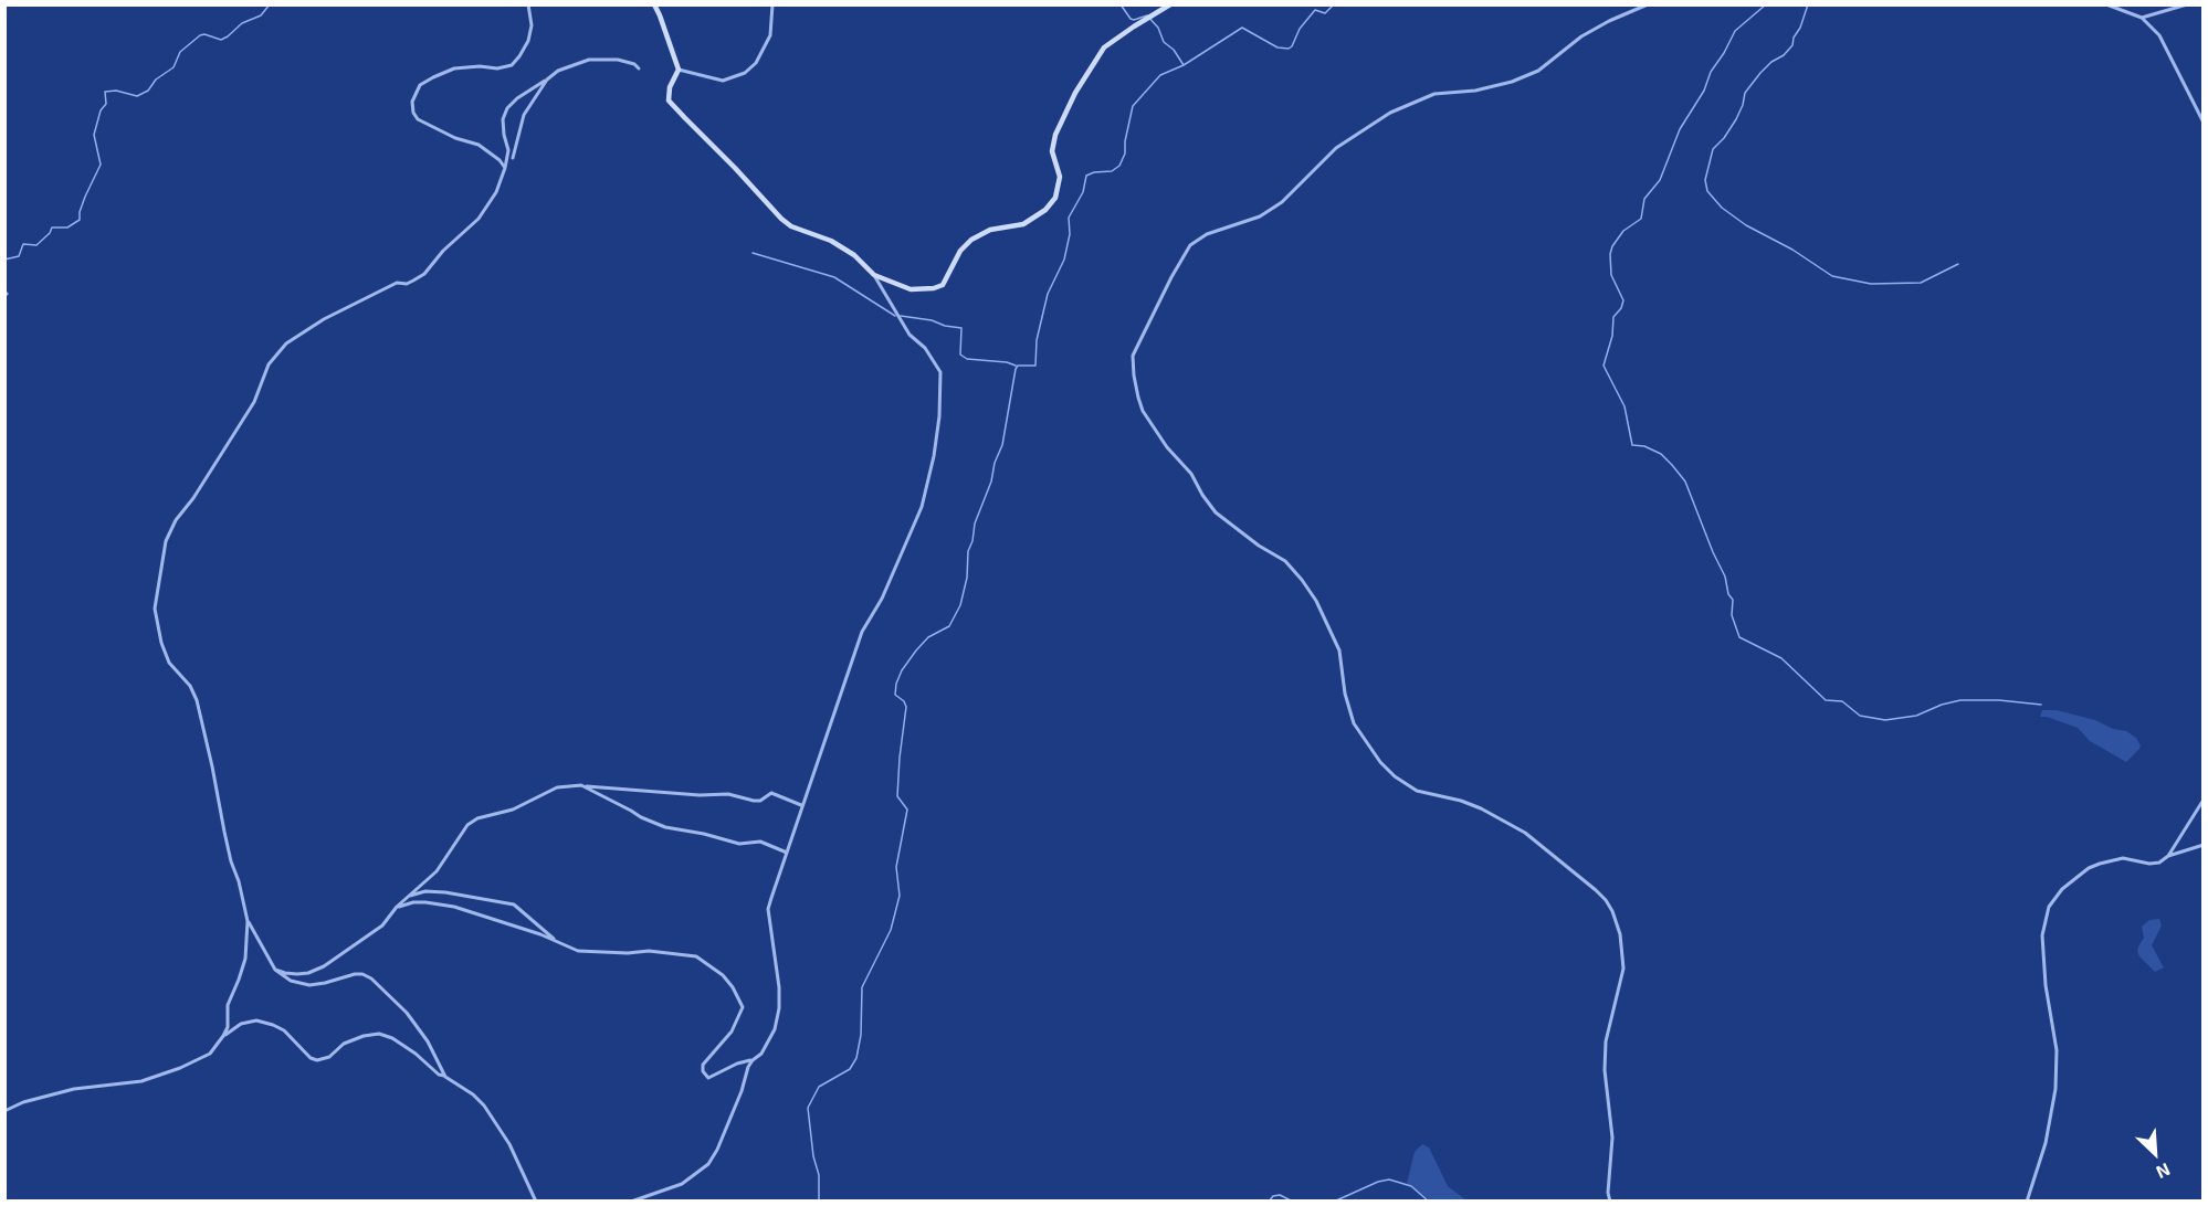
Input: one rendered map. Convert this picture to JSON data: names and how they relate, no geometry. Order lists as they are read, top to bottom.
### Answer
{
  "north": "bottom right"
}
